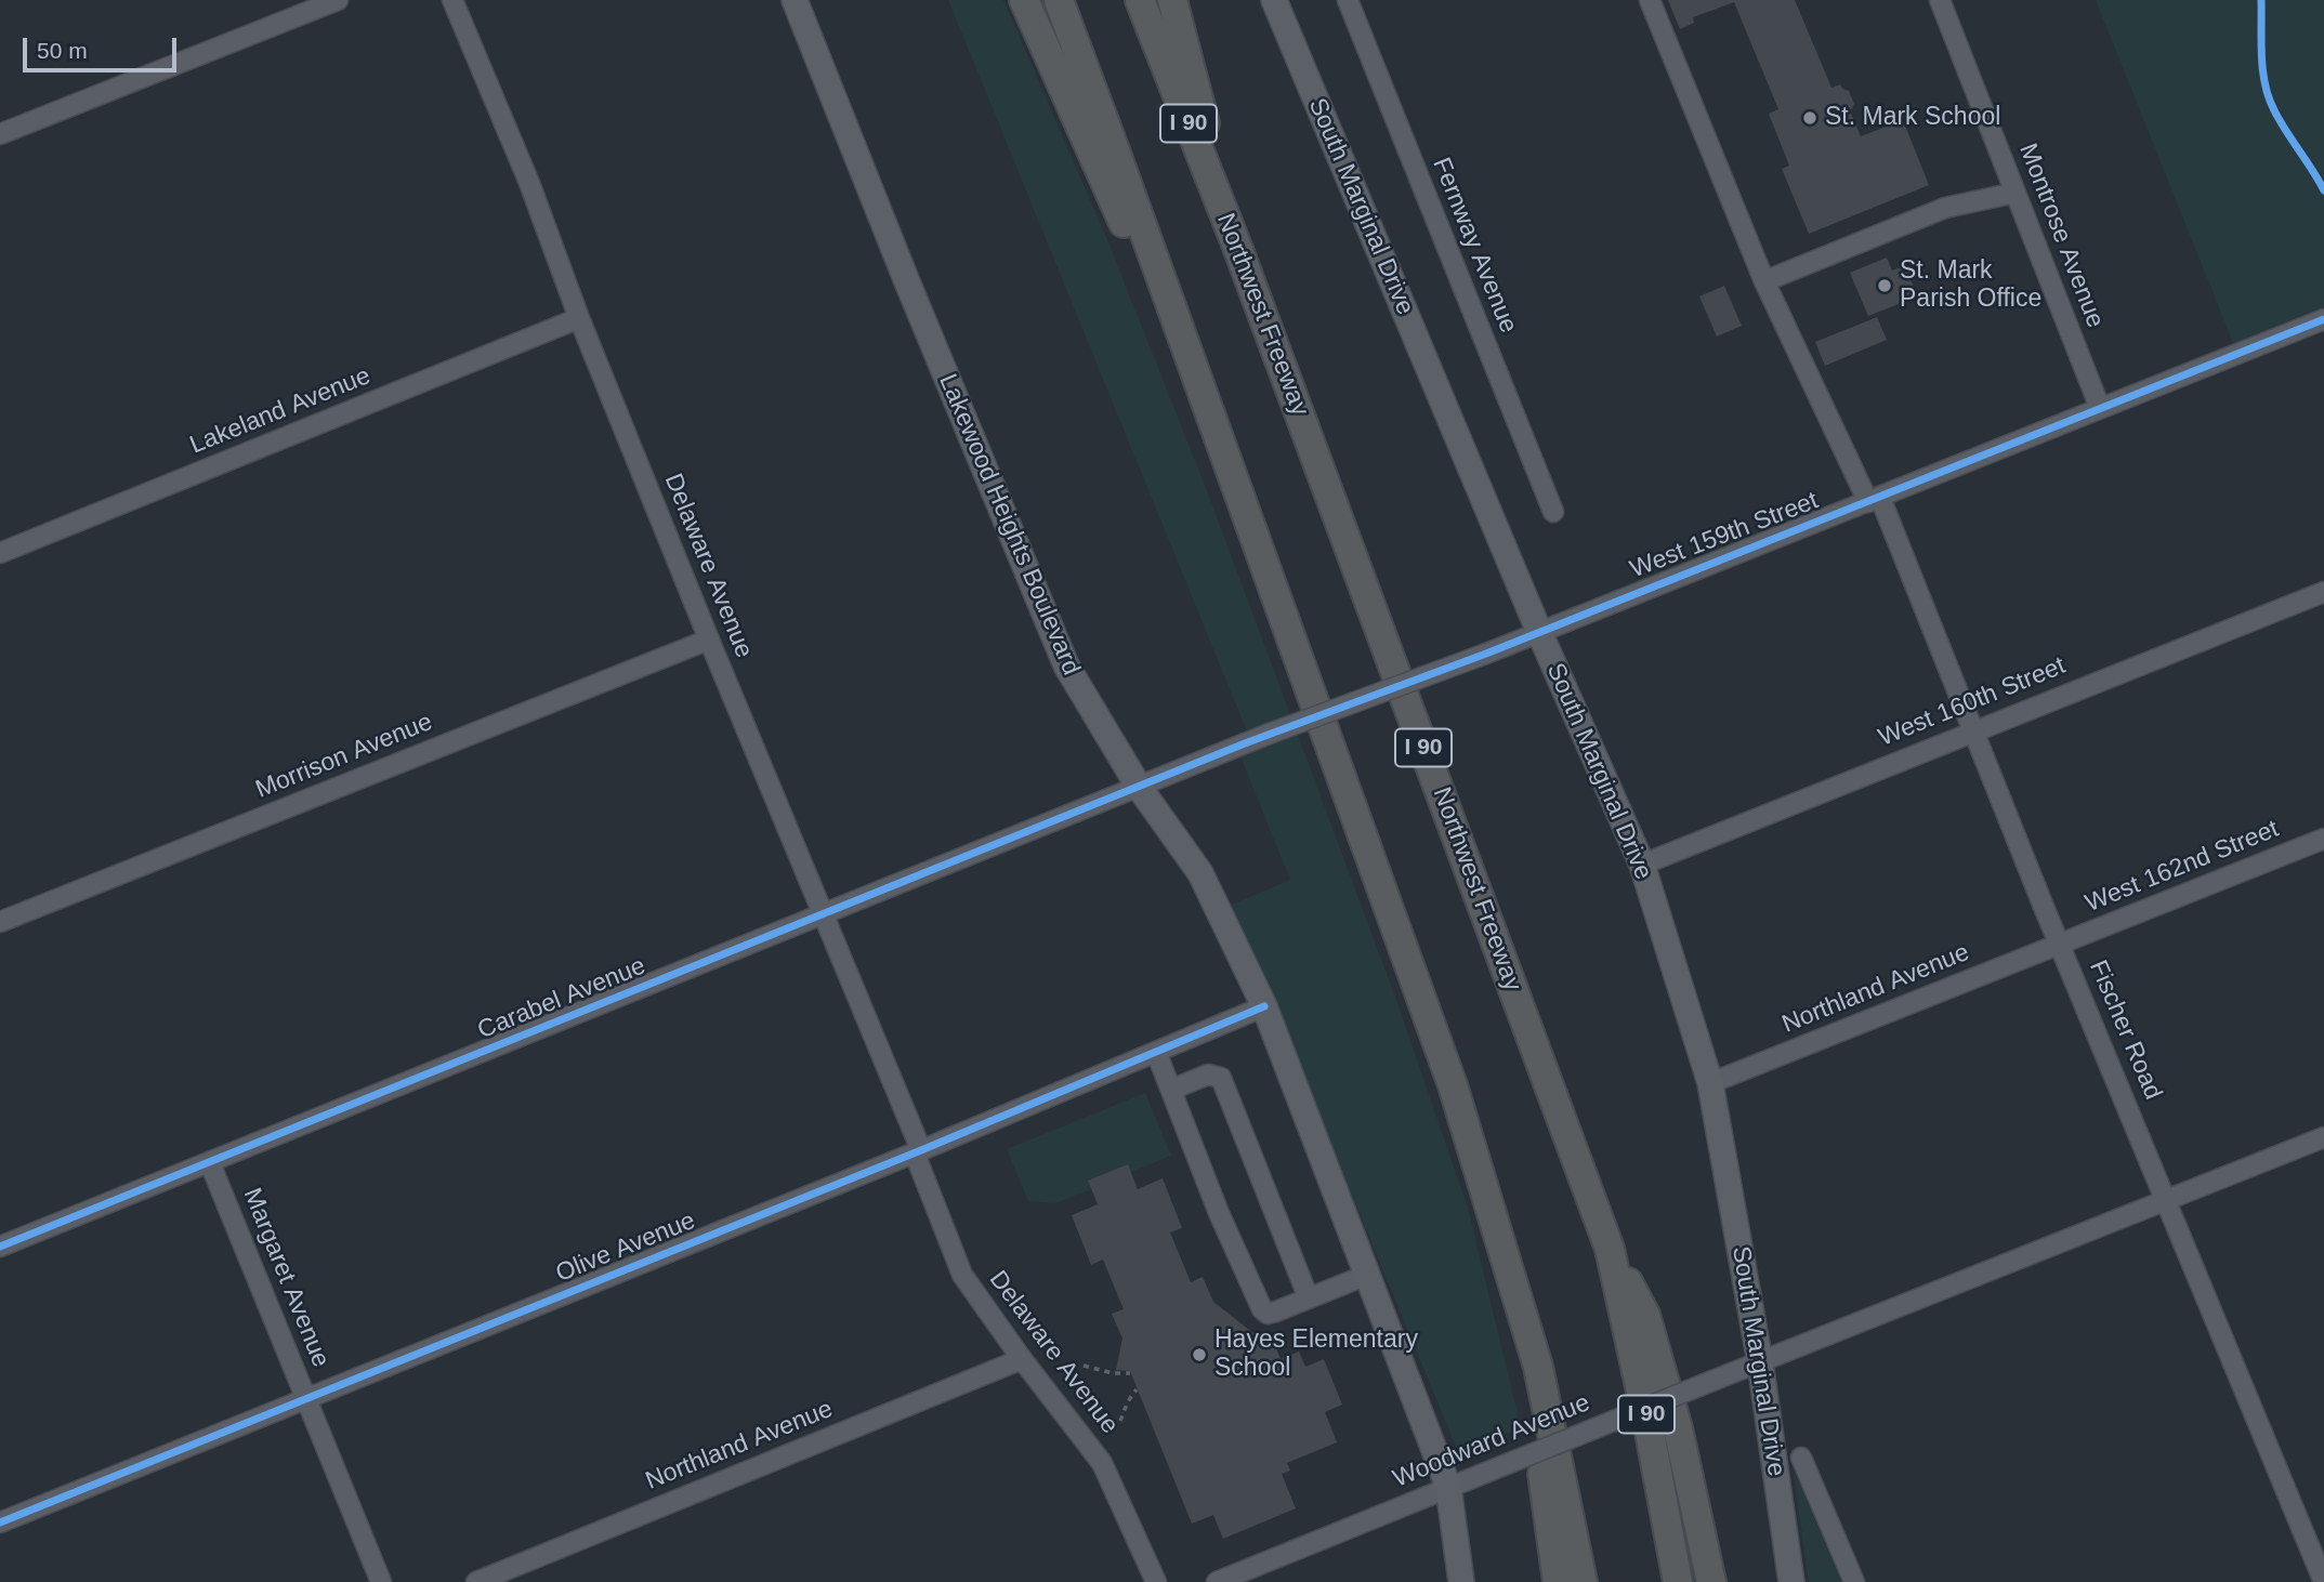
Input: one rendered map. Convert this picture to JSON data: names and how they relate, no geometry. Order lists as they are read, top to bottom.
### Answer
{
  "streets": {
    "highway": ["I 90", "Northwest Freeway"],
    "main road": ["South Marginal Drive", "Lakewood Heights Boulevard"],
    "street": [
      "Montrose Avenue",
      "Fernway Avenue",
      "Lakeland Avenue",
      "West 159th Street",
      "Delaware Avenue",
      "West 160th Street",
      "Morrison Avenue",
      "West 162nd Street",
      "Northland Avenue",
      "Carabel Avenue",
      "Fischer Road",
      "Olive Avenue",
      "Margaret Avenue",
      "Woodward Avenue"
    ]
  },
  "crossings": [
    ["South Marginal Drive", "West 159th Street"],
    ["South Marginal Drive", "West 160th Street"],
    ["South Marginal Drive", "Northland Avenue"],
    ["South Marginal Drive", "Woodward Avenue"],
    ["Montrose Avenue", "West 159th Street"],
    ["Lakeland Avenue", "Delaware Avenue"],
    ["Lakewood Heights Boulevard", "West 159th Street"],
    ["Lakewood Heights Boulevard", "Carabel Avenue"],
    ["Lakewood Heights Boulevard", "Olive Avenue"],
    ["Lakewood Heights Boulevard", "Woodward Avenue"],
    ["West 159th Street", "Carabel Avenue"],
    ["West 159th Street", "Fischer Road"],
    ["Delaware Avenue", "Morrison Avenue"],
    ["Delaware Avenue", "Northland Avenue"],
    ["Delaware Avenue", "Carabel Avenue"],
    ["Delaware Avenue", "Olive Avenue"],
    ["West 160th Street", "Fischer Road"],
    ["West 162nd Street", "Northland Avenue"],
    ["West 162nd Street", "Fischer Road"],
    ["Northland Avenue", "Fischer Road"],
    ["Carabel Avenue", "Margaret Avenue"],
    ["Fischer Road", "Woodward Avenue"],
    ["Olive Avenue", "Margaret Avenue"]
  ],
  "places": ["St. Mark School", "St. Mark Parish Office", "Hayes Elementary School"],
  "scale_bar": "50 m"
}
